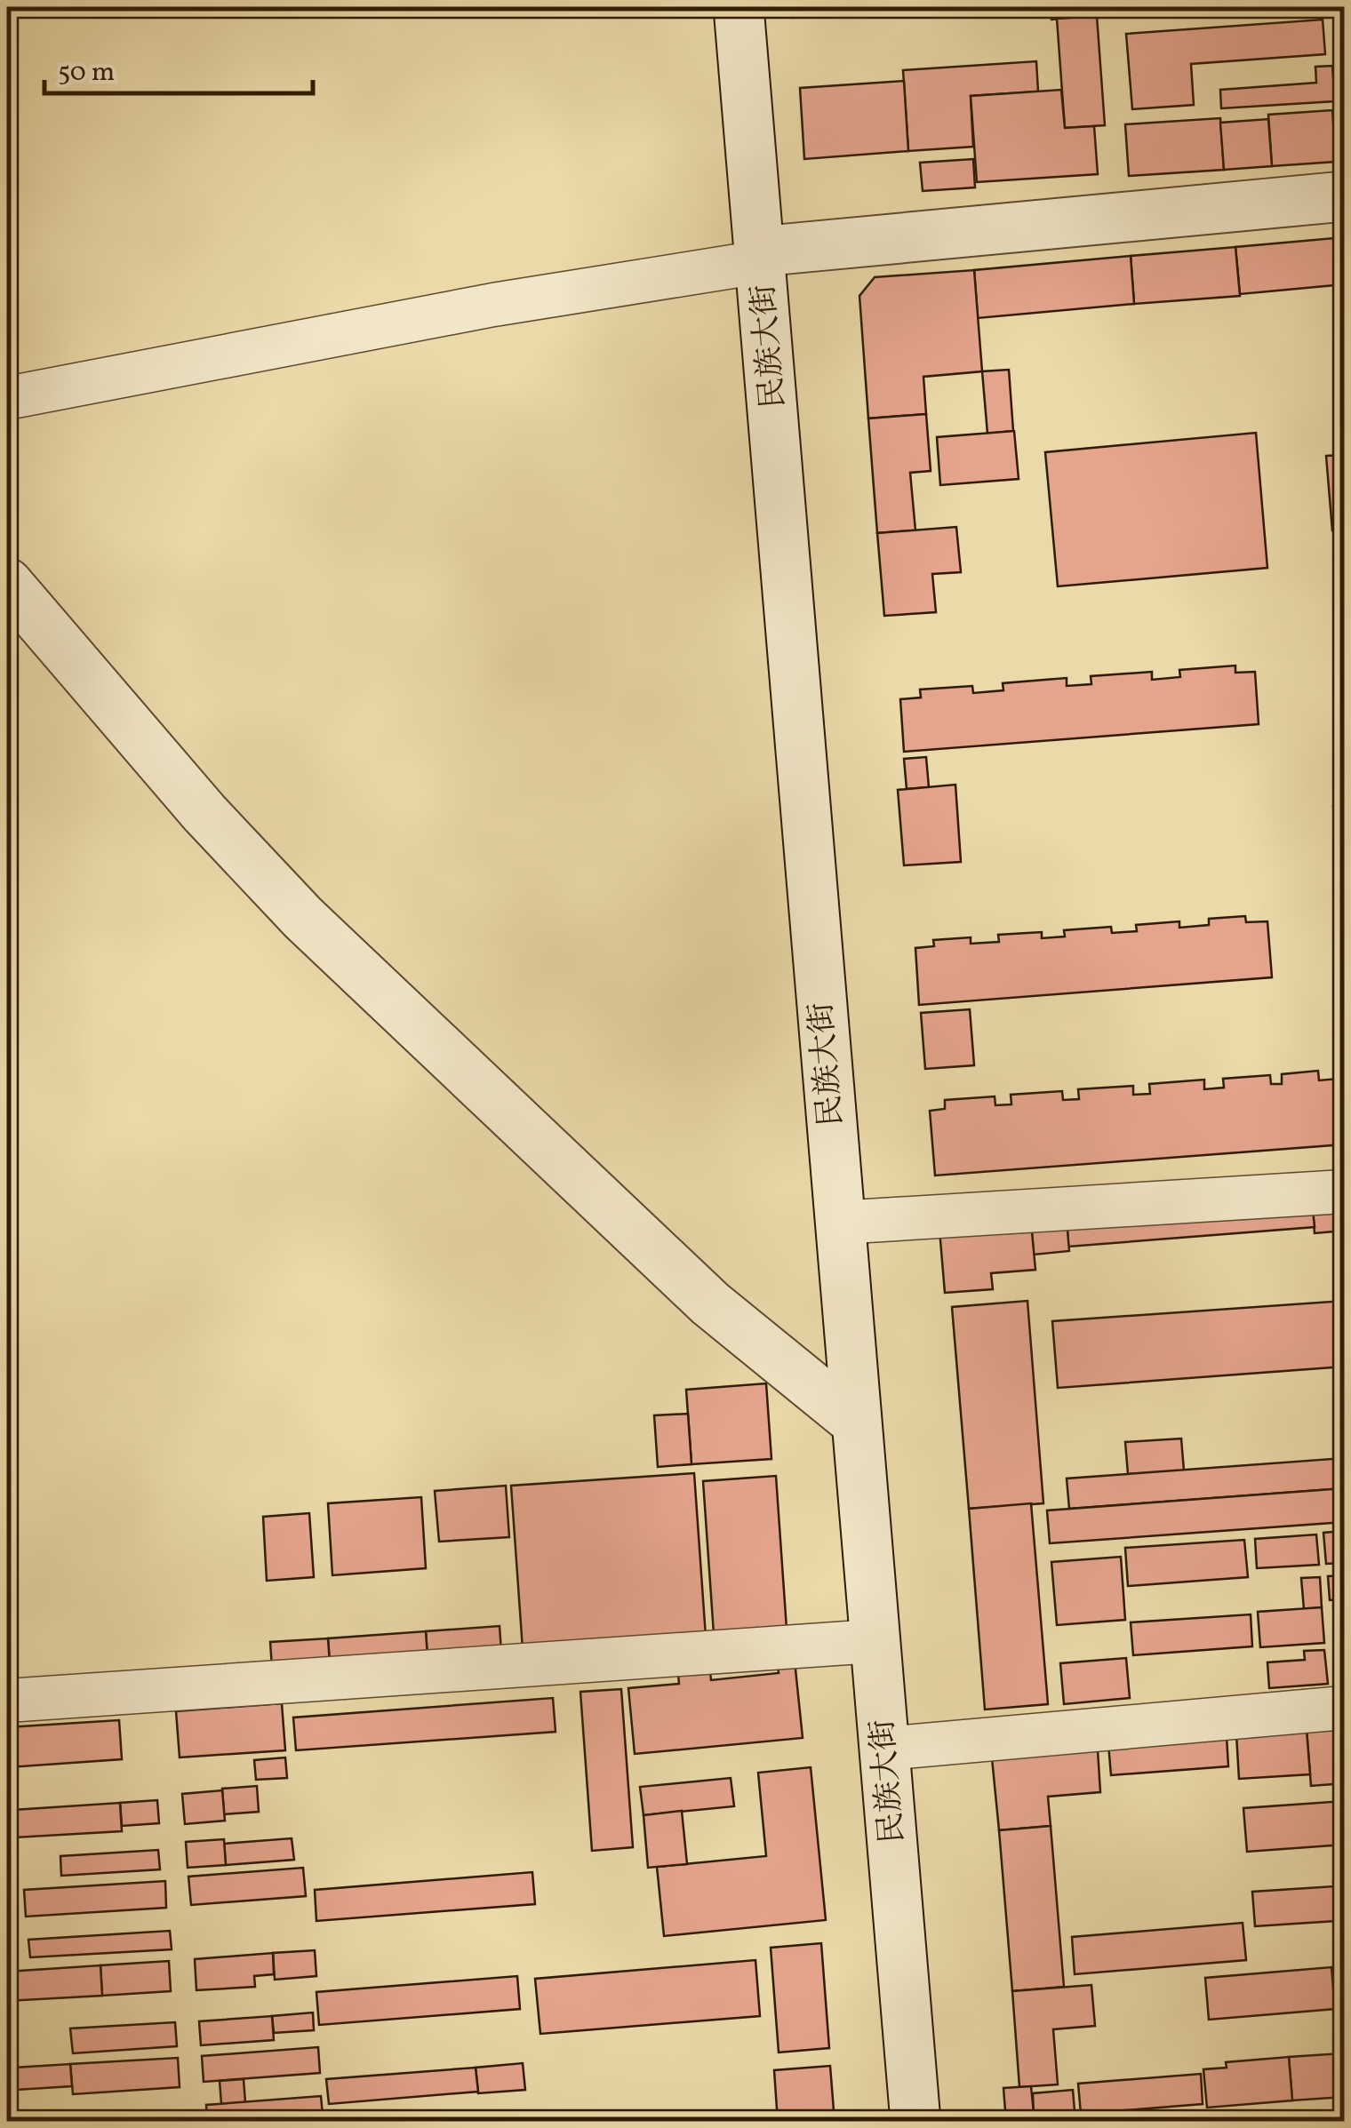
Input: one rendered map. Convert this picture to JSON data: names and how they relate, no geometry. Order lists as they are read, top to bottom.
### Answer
{
  "streets": {
    "main road": ["民族大街"]
  },
  "scale_bar": "50 m"
}
